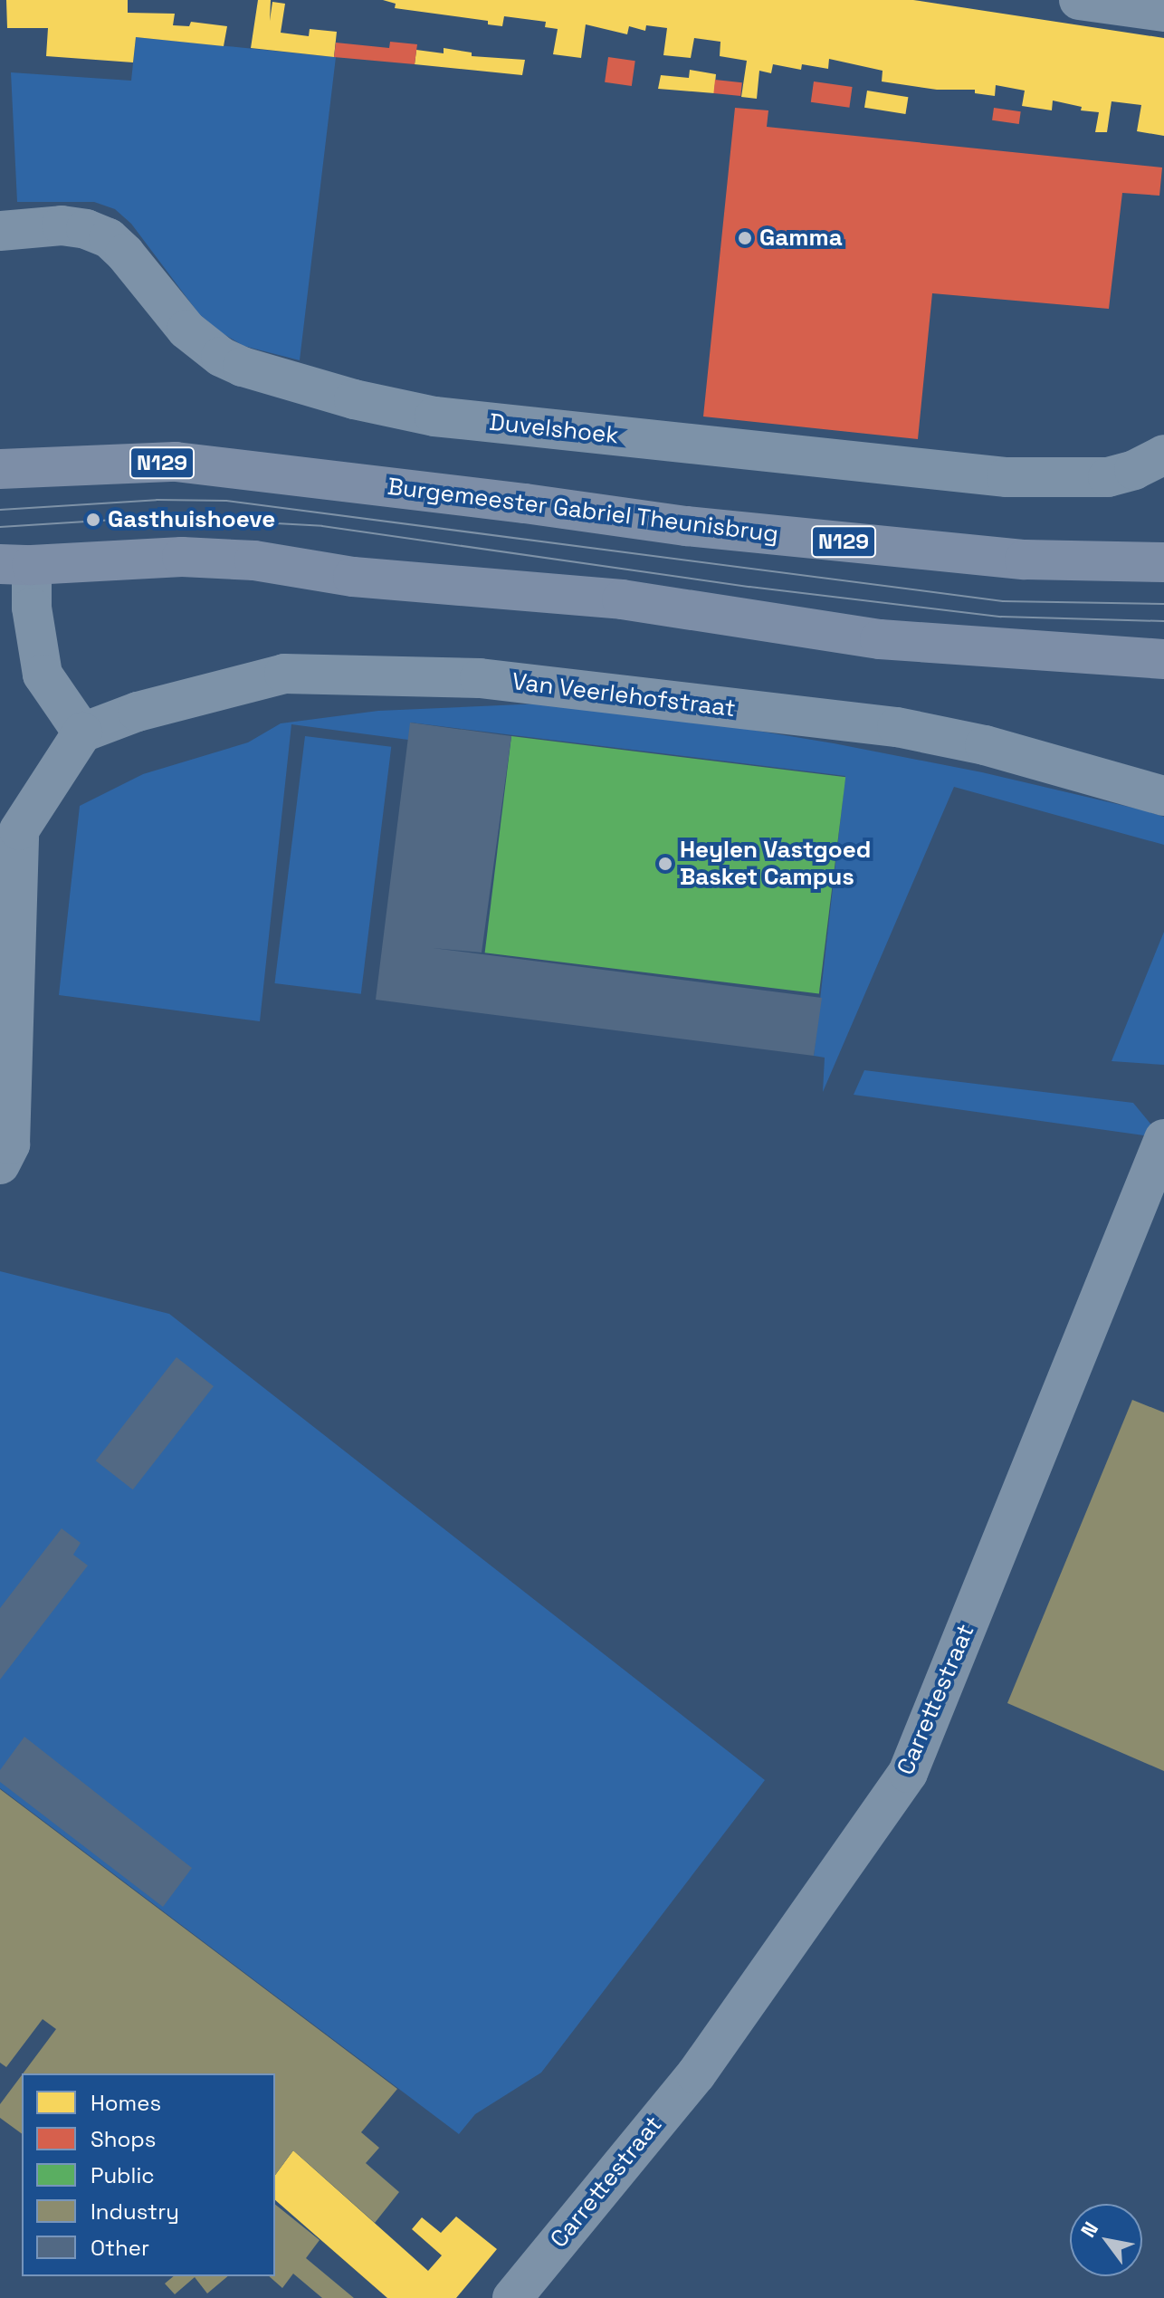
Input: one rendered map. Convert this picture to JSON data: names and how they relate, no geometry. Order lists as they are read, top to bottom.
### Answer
{
  "streets": {
    "main road": ["N129", "Burgemeester Gabriel Theunisbrug"],
    "street": ["Duvelshoek", "Van Veerlehofstraat", "Carrettestraat"]
  },
  "places": ["Gamma", "Gasthuishoeve", "Heylen Vastgoed Basket Campus"],
  "legend": [
    "Homes",
    "Shops",
    "Public",
    "Industry",
    "Other"
  ],
  "north": "top left"
}
